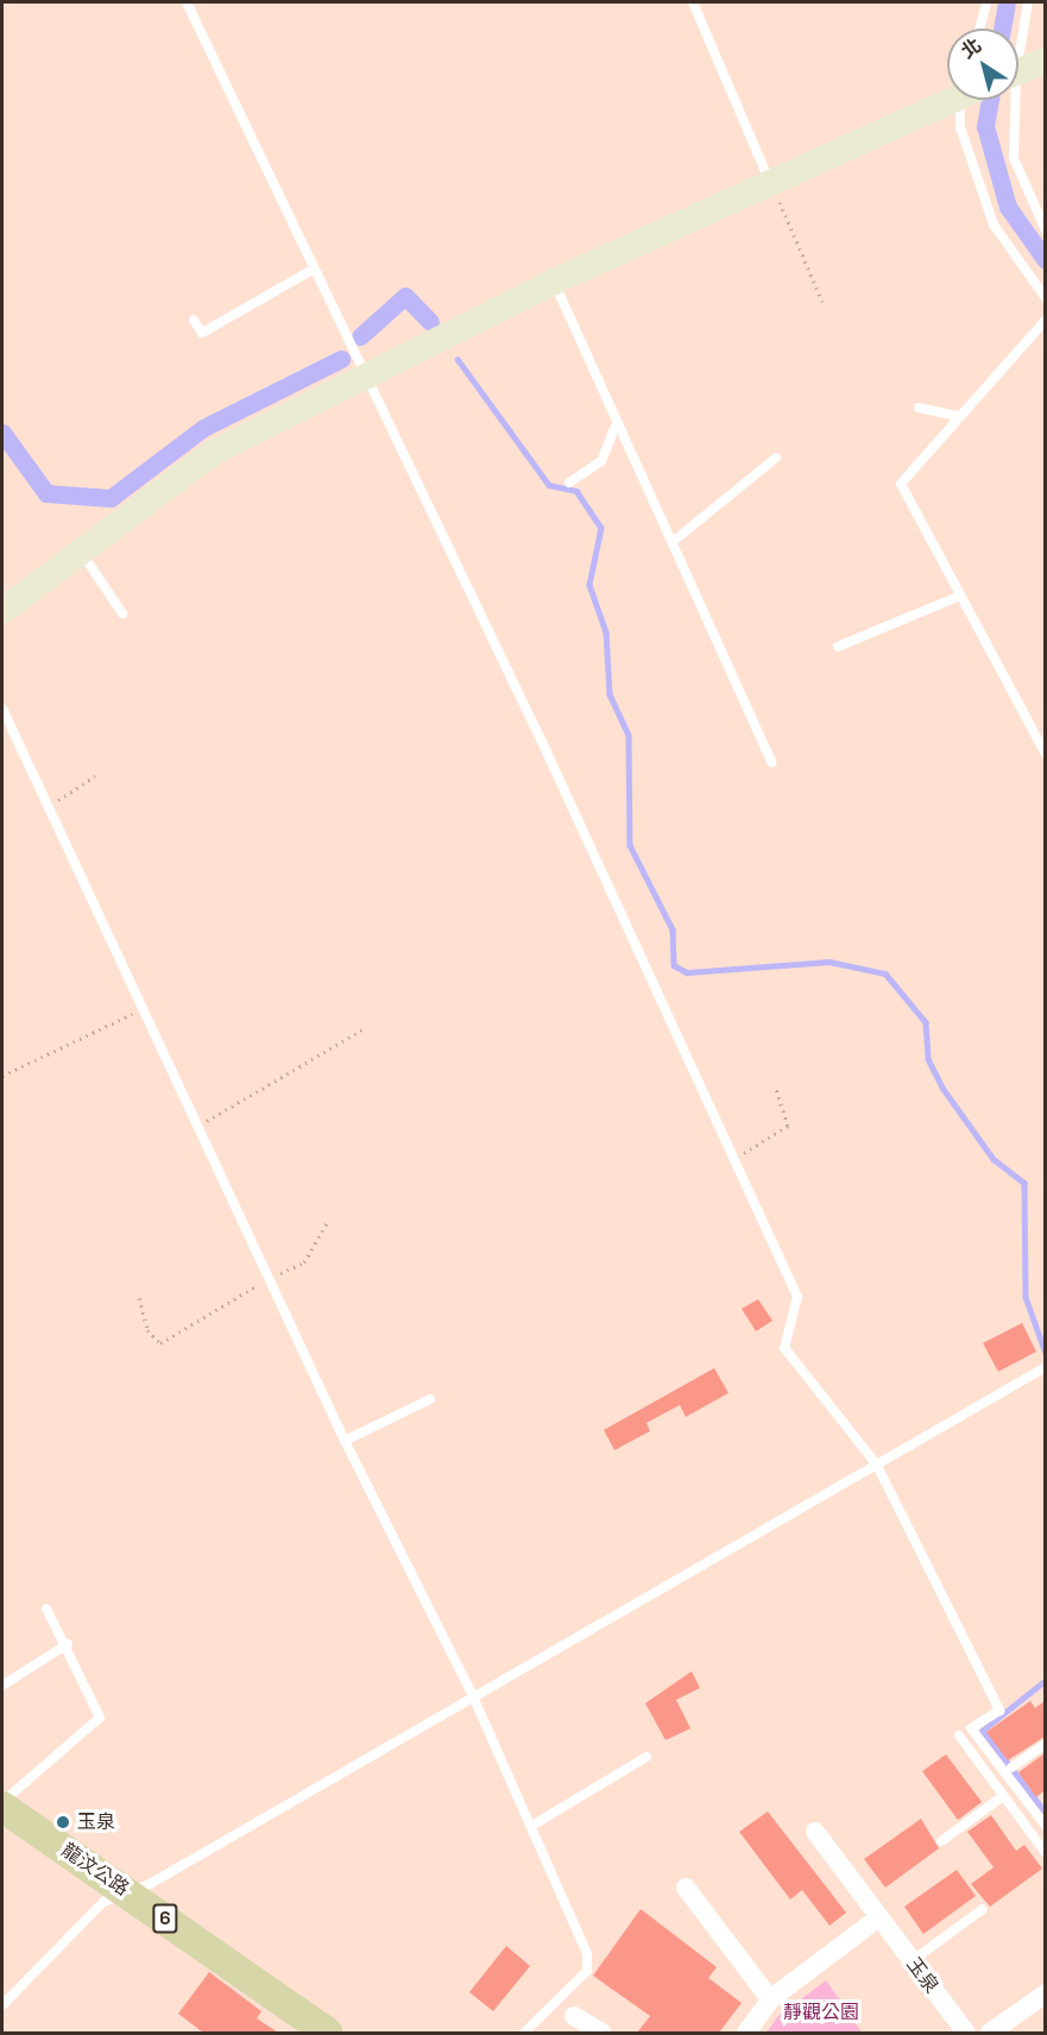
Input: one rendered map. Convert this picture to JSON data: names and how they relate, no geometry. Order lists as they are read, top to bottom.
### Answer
{
  "streets": {
    "main road": ["龍汶公路", "6"],
    "street": ["玉泉"]
  },
  "parks": ["靜觀公園"],
  "places": ["玉泉"],
  "north": "top left"
}
